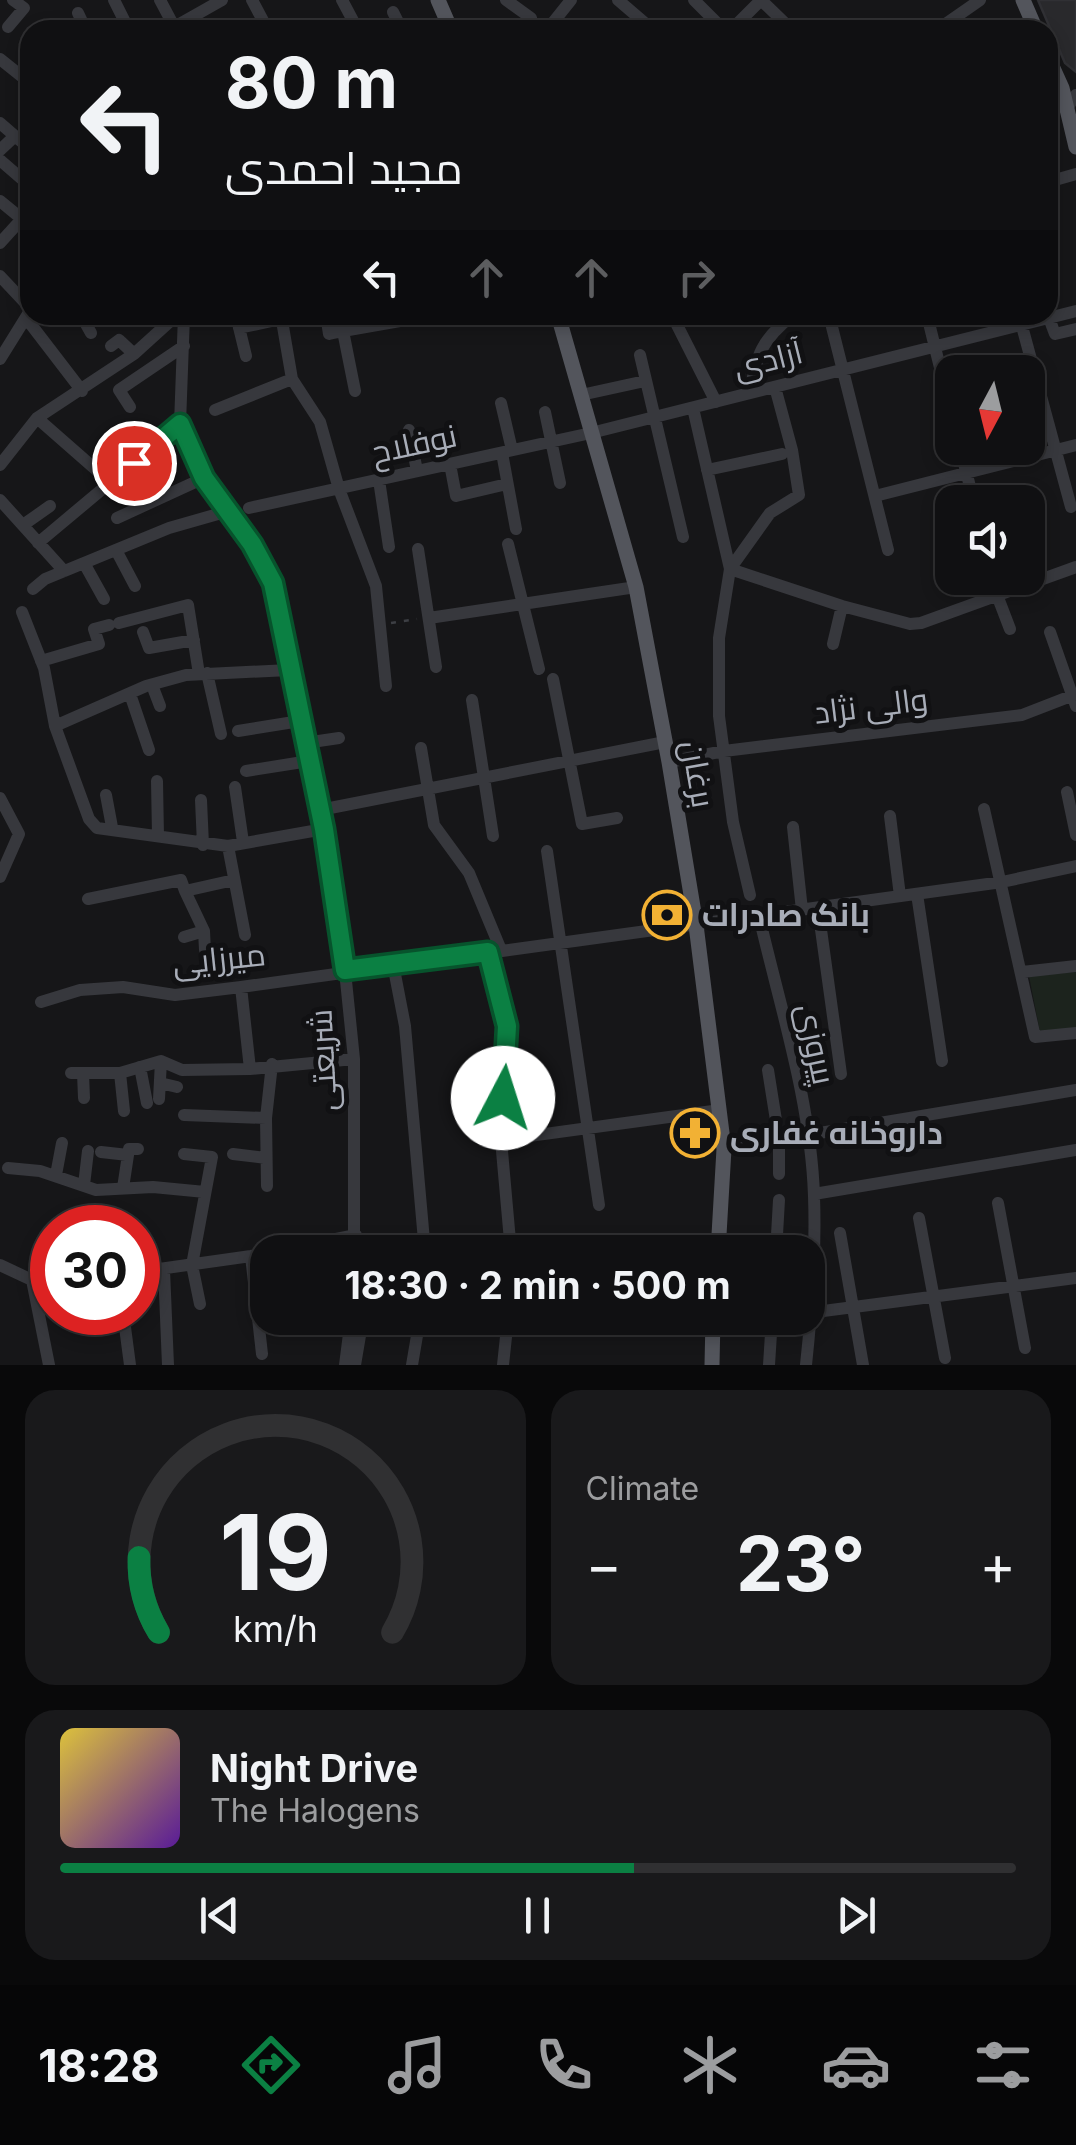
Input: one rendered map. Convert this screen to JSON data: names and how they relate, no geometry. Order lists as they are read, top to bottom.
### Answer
{
  "streets": {
    "main road": ["برغان"],
    "street": [
      "آزادی",
      "نوفلاح",
      "والی نژاد",
      "میرزایی",
      "پیروزی",
      "شریعتی"
    ]
  },
  "crossings": [
    ["آزادی", "نوفلاح"],
    ["آزادی", "برغان"],
    ["نوفلاح", "برغان"],
    ["والی نژاد", "برغان"],
    ["برغان", "میرزایی"],
    ["میرزایی", "پیروزی"],
    ["میرزایی", "شریعتی"]
  ],
  "places": {
    "bank": ["بانک صادرات"],
    "pharmacy": ["داروخانه غفاری"]
  },
  "north": "bottom",
  "page": {
    "turn": ["80 m", "مجید احمدی"],
    "limit": "30",
    "trip": "18:30 · 2 min · 500 m",
    "tile": "Climate",
    "heat": ["−", "23°", "+"],
    "song": ["Night Drive", "The Halogens"],
    "tabs": "18:28",
    "gauge": ["19", "km/h"]
  }
}
